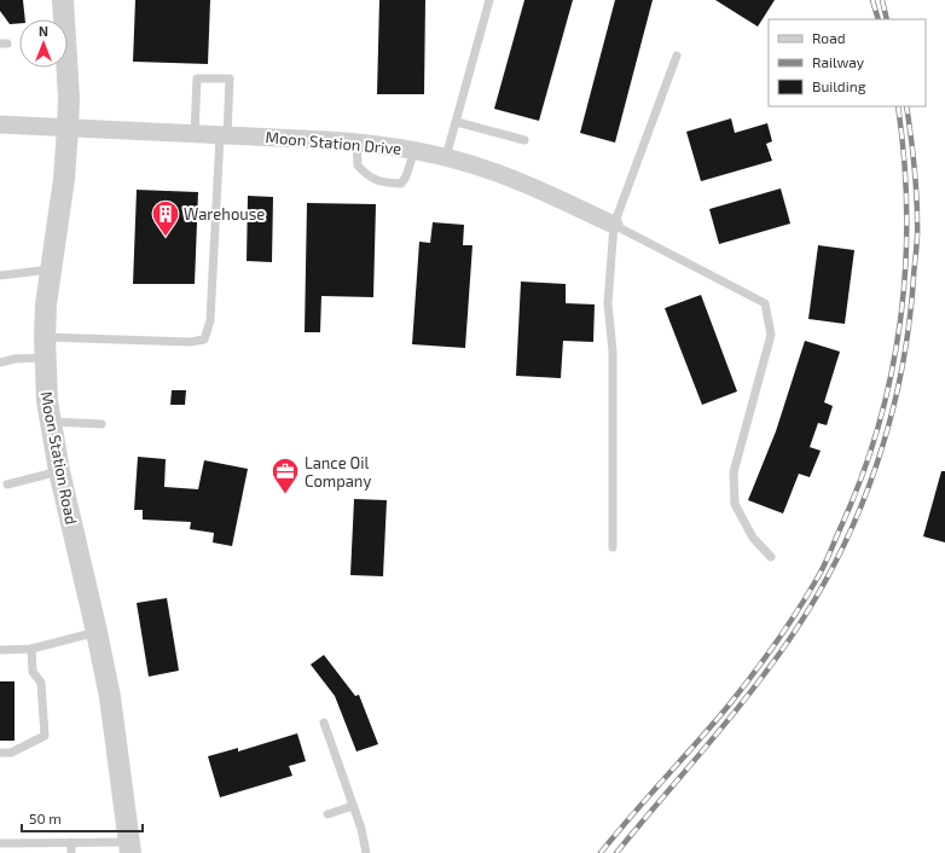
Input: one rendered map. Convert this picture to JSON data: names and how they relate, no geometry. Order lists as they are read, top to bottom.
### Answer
{
  "streets": {
    "street": ["Moon Station Drive", "Moon Station Road"]
  },
  "crossings": [
    ["Moon Station Drive", "Moon Station Road"]
  ],
  "places": {
    "building": ["Warehouse"],
    "office": ["Lance Oil Company"]
  },
  "legend": ["Road", "Railway", "Building"],
  "scale_bar": "50 m",
  "north": "top"
}
